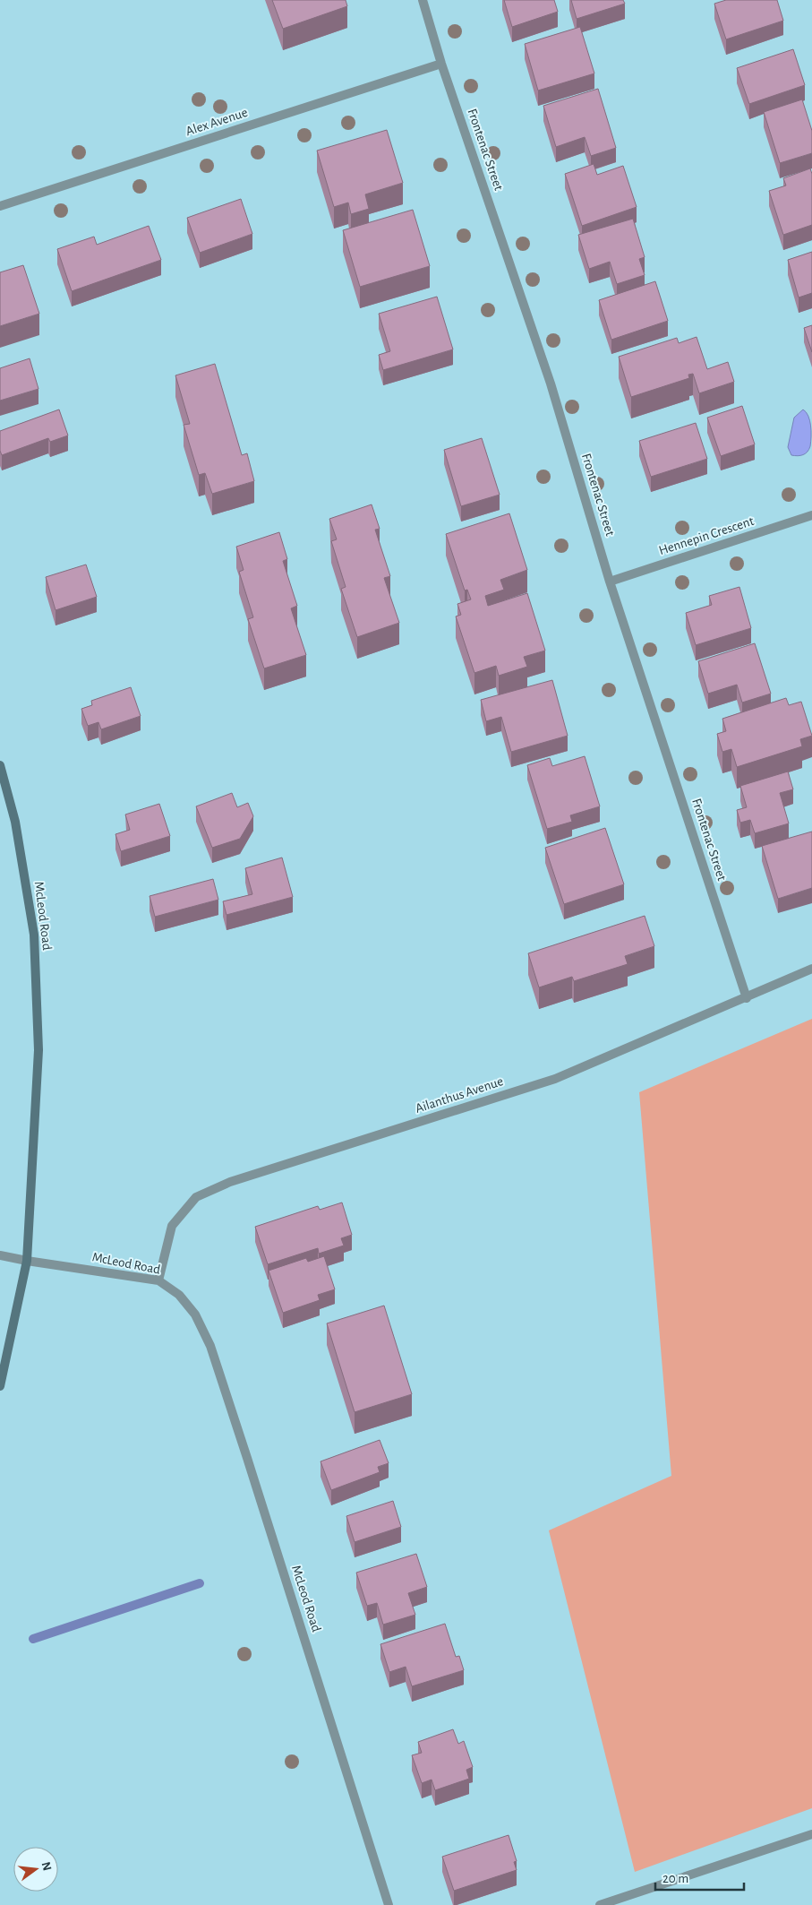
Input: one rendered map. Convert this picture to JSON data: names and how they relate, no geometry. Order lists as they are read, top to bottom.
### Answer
{
  "streets": {
    "main road": ["McLeod Road"],
    "street": [
      "Alex Avenue",
      "Frontenac Street",
      "Hennepin Crescent",
      "Ailanthus Avenue"
    ]
  },
  "crossings": [
    ["Alex Avenue", "Frontenac Street"],
    ["Frontenac Street", "Hennepin Crescent"],
    ["Frontenac Street", "Ailanthus Avenue"],
    ["McLeod Road", "Ailanthus Avenue"]
  ],
  "scale_bar": "20 m",
  "north": "right"
}
